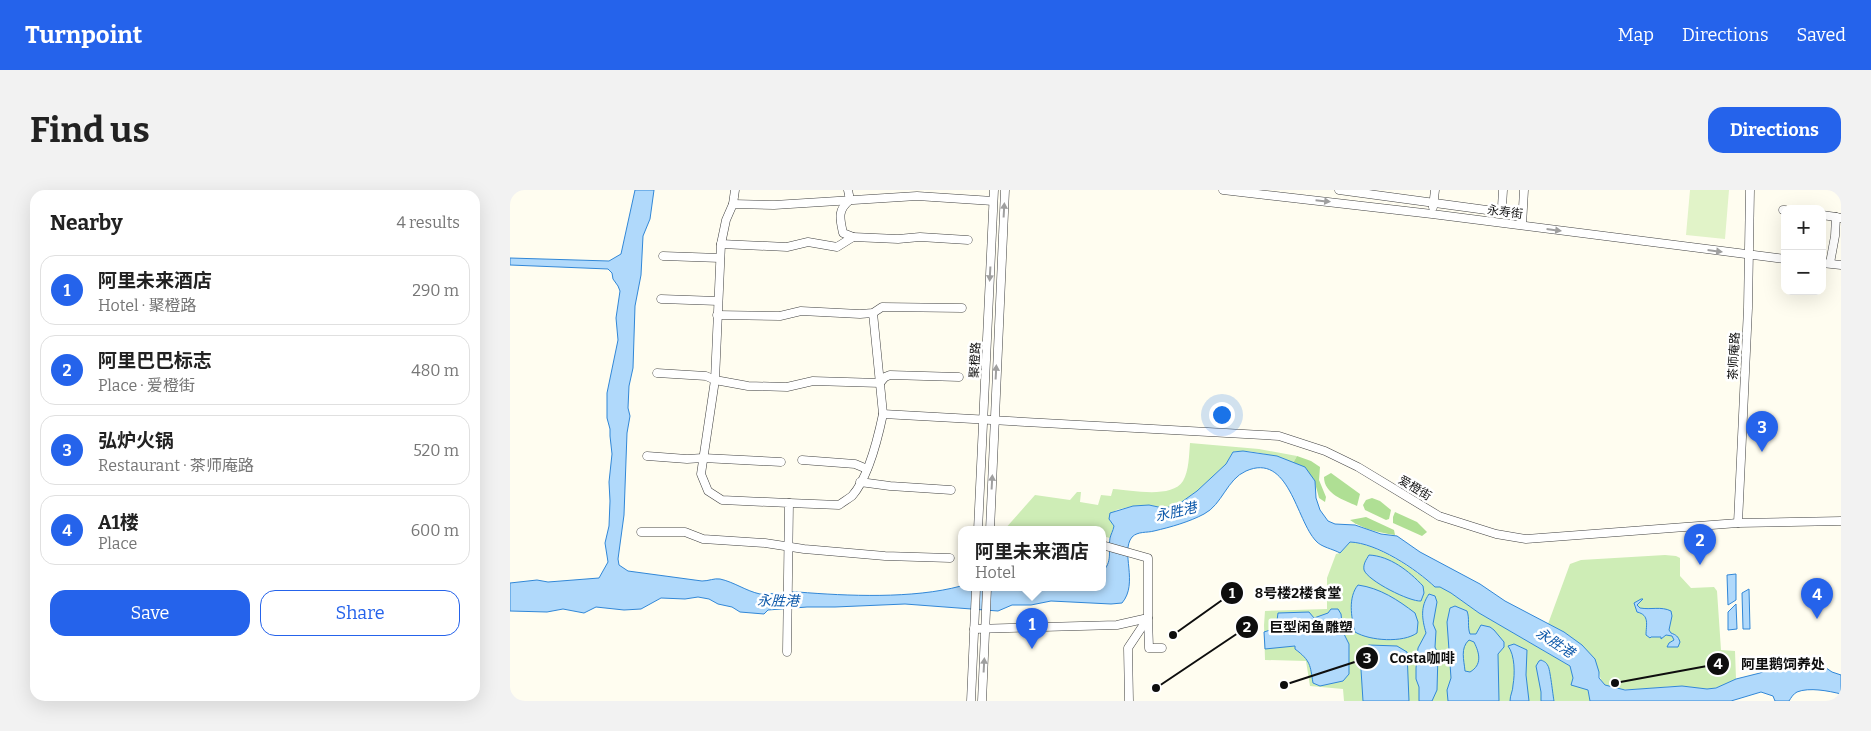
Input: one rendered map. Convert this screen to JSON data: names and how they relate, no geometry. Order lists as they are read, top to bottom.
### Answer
{
  "streets": {
    "street": [
      "永寿街",
      "茶师庵路",
      "聚橙路",
      "爱橙街"
    ]
  },
  "crossings": [
    ["永寿街", "茶师庵路"],
    ["茶师庵路", "爱橙街"],
    ["聚橙路", "爱橙街"]
  ],
  "one_way": ["永寿街"],
  "water": ["永胜港"],
  "places": [
    "8号楼2楼食堂",
    "阿里鹅饲养处",
    "Costa咖啡",
    "巨型闲鱼雕塑"
  ],
  "page": {
    "header": "Turnpoint",
    "nav": ["Map", "Directions", "Saved"],
    "buttons": [
      "Directions",
      ["Save", "Share"]
    ],
    "title": "Find us",
    "heading": ["Nearby", "4 results"],
    "map_buttons": ["+", "−"],
    "list": [
      {
        "mark": "1",
        "name": "阿里未来酒店",
        "note": "Hotel · 聚橙路",
        "value": "290 m"
      },
      {
        "mark": "2",
        "name": "阿里巴巴标志",
        "note": "Place · 爱橙街",
        "value": "480 m"
      },
      {
        "mark": "3",
        "name": "弘炉火锅",
        "note": "Restaurant · 茶师庵路",
        "value": "520 m"
      },
      {
        "mark": "4",
        "name": "A1楼",
        "note": "Place",
        "value": "600 m"
      }
    ],
    "pins": [
      "3",
      "2",
      "4",
      "1"
    ],
    "popup": ["阿里未来酒店", "Hotel"]
  }
}
